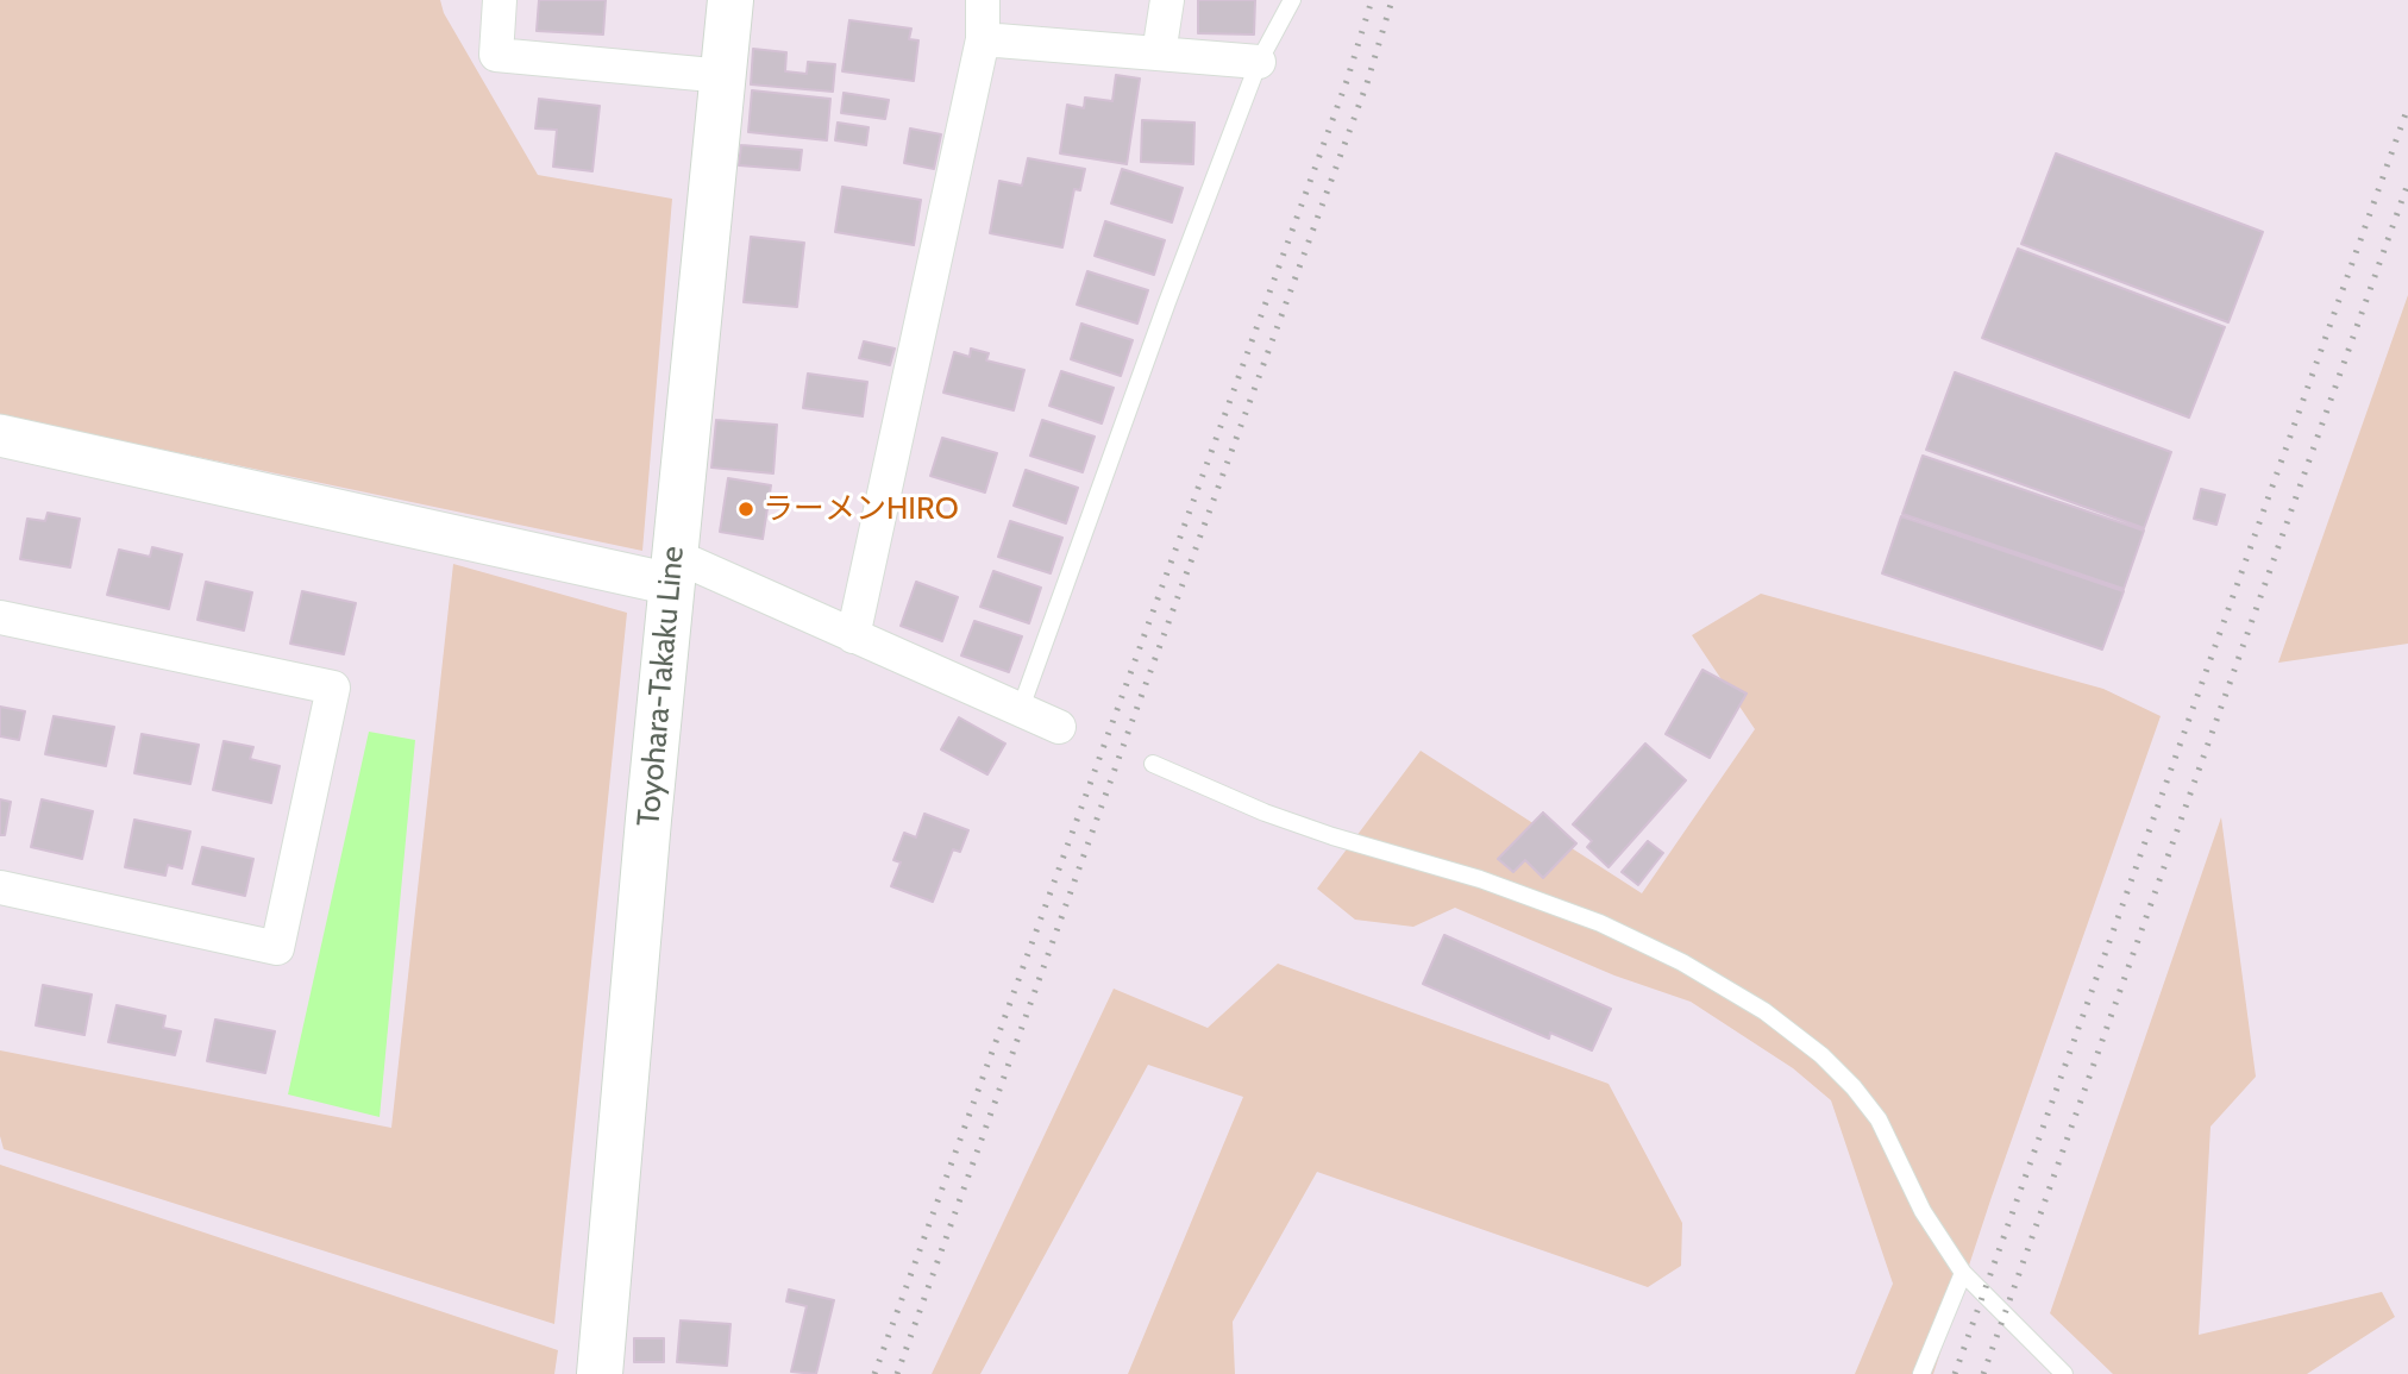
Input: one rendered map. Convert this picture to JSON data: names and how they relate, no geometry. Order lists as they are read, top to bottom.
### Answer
{
  "streets": {
    "main road": ["Toyohara-Takaku Line"]
  },
  "places": ["ラーメンHIRO"]
}
